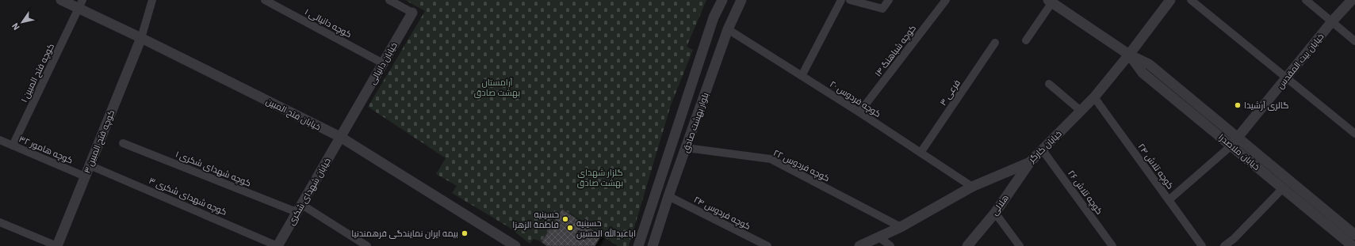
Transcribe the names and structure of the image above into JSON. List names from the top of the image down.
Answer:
{
  "streets": {
    "street": [
      "کوچه دانیالی ۱",
      "کوچه شباهنگ ۱۴",
      "خیابان بیت المقدس",
      "خیابان دانیالی",
      "کوچه فتح المبین ۱",
      "فرعی ۳",
      "کوچه فردوس ۲۰",
      "خیابان فتح المبین",
      "بلوار بهشت صادق",
      "کوچه فتح المبین ۳",
      "خیابان کارگر",
      "کوچه هامور ۳۲",
      "خیابان ملاصدرا",
      "کوچه فردوس ۲۲",
      "کوچه تلاش ۲۴",
      "کوچه شهدای شکری ۱",
      "خیابان شهدای شکری",
      "کوچه تلاش ۲۶",
      "کوچه شهدای شکری ۳",
      "هلالی",
      "کوچه فردوس ۲۴"
    ]
  },
  "crossings": [
    ["کوچه دانیالی ۱", "خیابان دانیالی"],
    ["کوچه شباهنگ ۱۴", "کوچه فردوس ۲۰"],
    ["خیابان بیت المقدس", "خیابان ملاصدرا"],
    ["خیابان دانیالی", "خیابان فتح المبین"],
    ["خیابان دانیالی", "خیابان شهدای شکری"],
    ["کوچه فتح المبین ۱", "خیابان فتح المبین"],
    ["کوچه فتح المبین ۱", "کوچه هامور ۳۲"],
    ["فرعی ۳", "کوچه فردوس ۲۰"],
    ["کوچه فردوس ۲۰", "بلوار بهشت صادق"],
    ["کوچه فردوس ۲۰", "خیابان کارگر"],
    ["خیابان فتح المبین", "کوچه فتح المبین ۳"],
    ["خیابان فتح المبین", "خیابان شهدای شکری"],
    ["بلوار بهشت صادق", "کوچه فردوس ۲۲"],
    ["بلوار بهشت صادق", "کوچه فردوس ۲۴"],
    ["کوچه فتح المبین ۳", "کوچه هامور ۳۲"],
    ["کوچه فتح المبین ۳", "کوچه شهدای شکری ۳"],
    ["خیابان کارگر", "خیابان ملاصدرا"],
    ["خیابان کارگر", "کوچه فردوس ۲۲"],
    ["خیابان کارگر", "کوچه تلاش ۲۴"],
    ["خیابان کارگر", "کوچه تلاش ۲۶"],
    ["خیابان کارگر", "هلالی"],
    ["کوچه شهدای شکری ۱", "خیابان شهدای شکری"],
    ["خیابان شهدای شکری", "کوچه شهدای شکری ۳"]
  ],
  "parks": ["آرامستان بهشت صادق", "گلزار شهدای بهشت صادق"],
  "places": [
    "گالری آرشیدا",
    "حسینیه فاطمة الزهزا",
    "حسینیه اباعبدالله الحسین",
    "بیمه ایران نمایندگی فرهمندنیا"
  ],
  "north": "bottom left"
}
